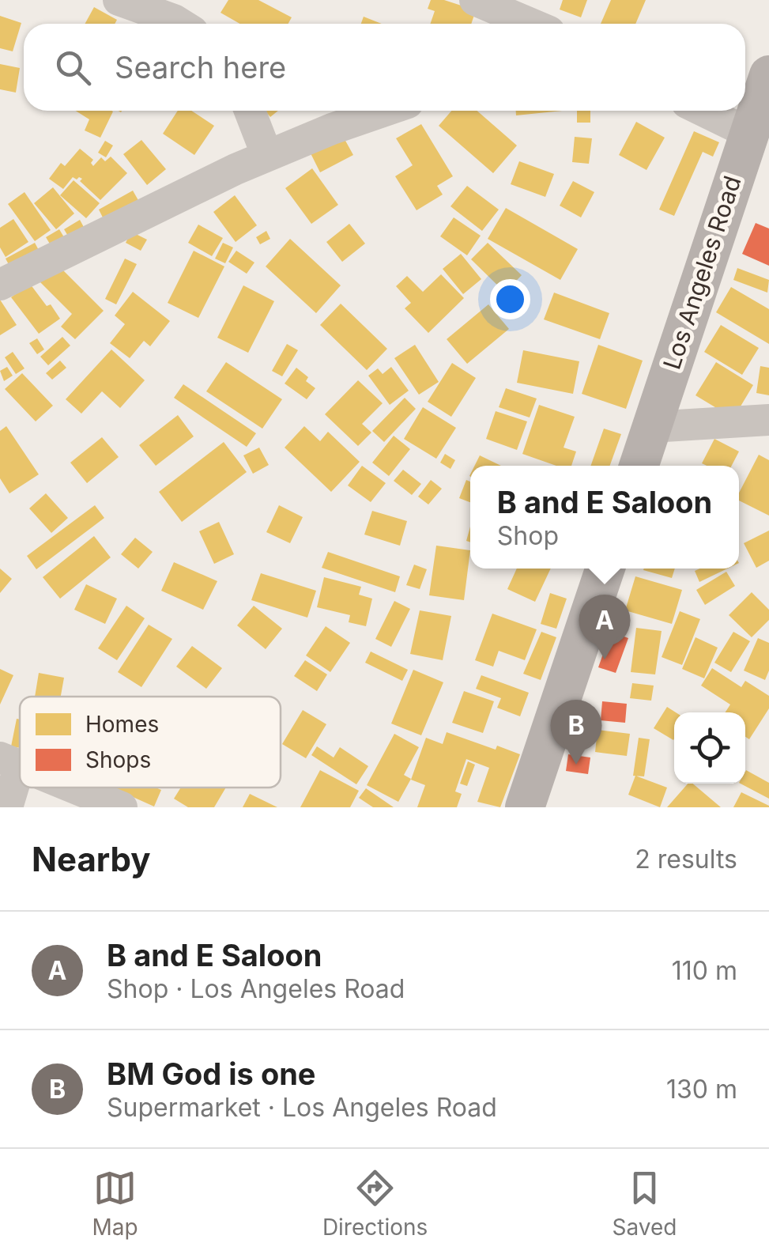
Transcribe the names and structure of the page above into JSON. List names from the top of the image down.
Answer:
{
  "streets": {
    "main road": ["Los Angeles Road"]
  },
  "legend": ["Homes", "Shops"],
  "page": {
    "search": "Search here",
    "popup": ["B and E Saloon", "Shop"],
    "pins": ["A", "B"],
    "heading": ["Nearby", "2 results"],
    "list": [
      {
        "mark": "A",
        "name": "B and E Saloon",
        "note": "Shop · Los Angeles Road",
        "value": "110 m"
      },
      {
        "mark": "B",
        "name": "BM God is one",
        "note": "Supermarket · Los Angeles Road",
        "value": "130 m"
      }
    ],
    "nav": ["Map", "Directions", "Saved"]
  }
}
